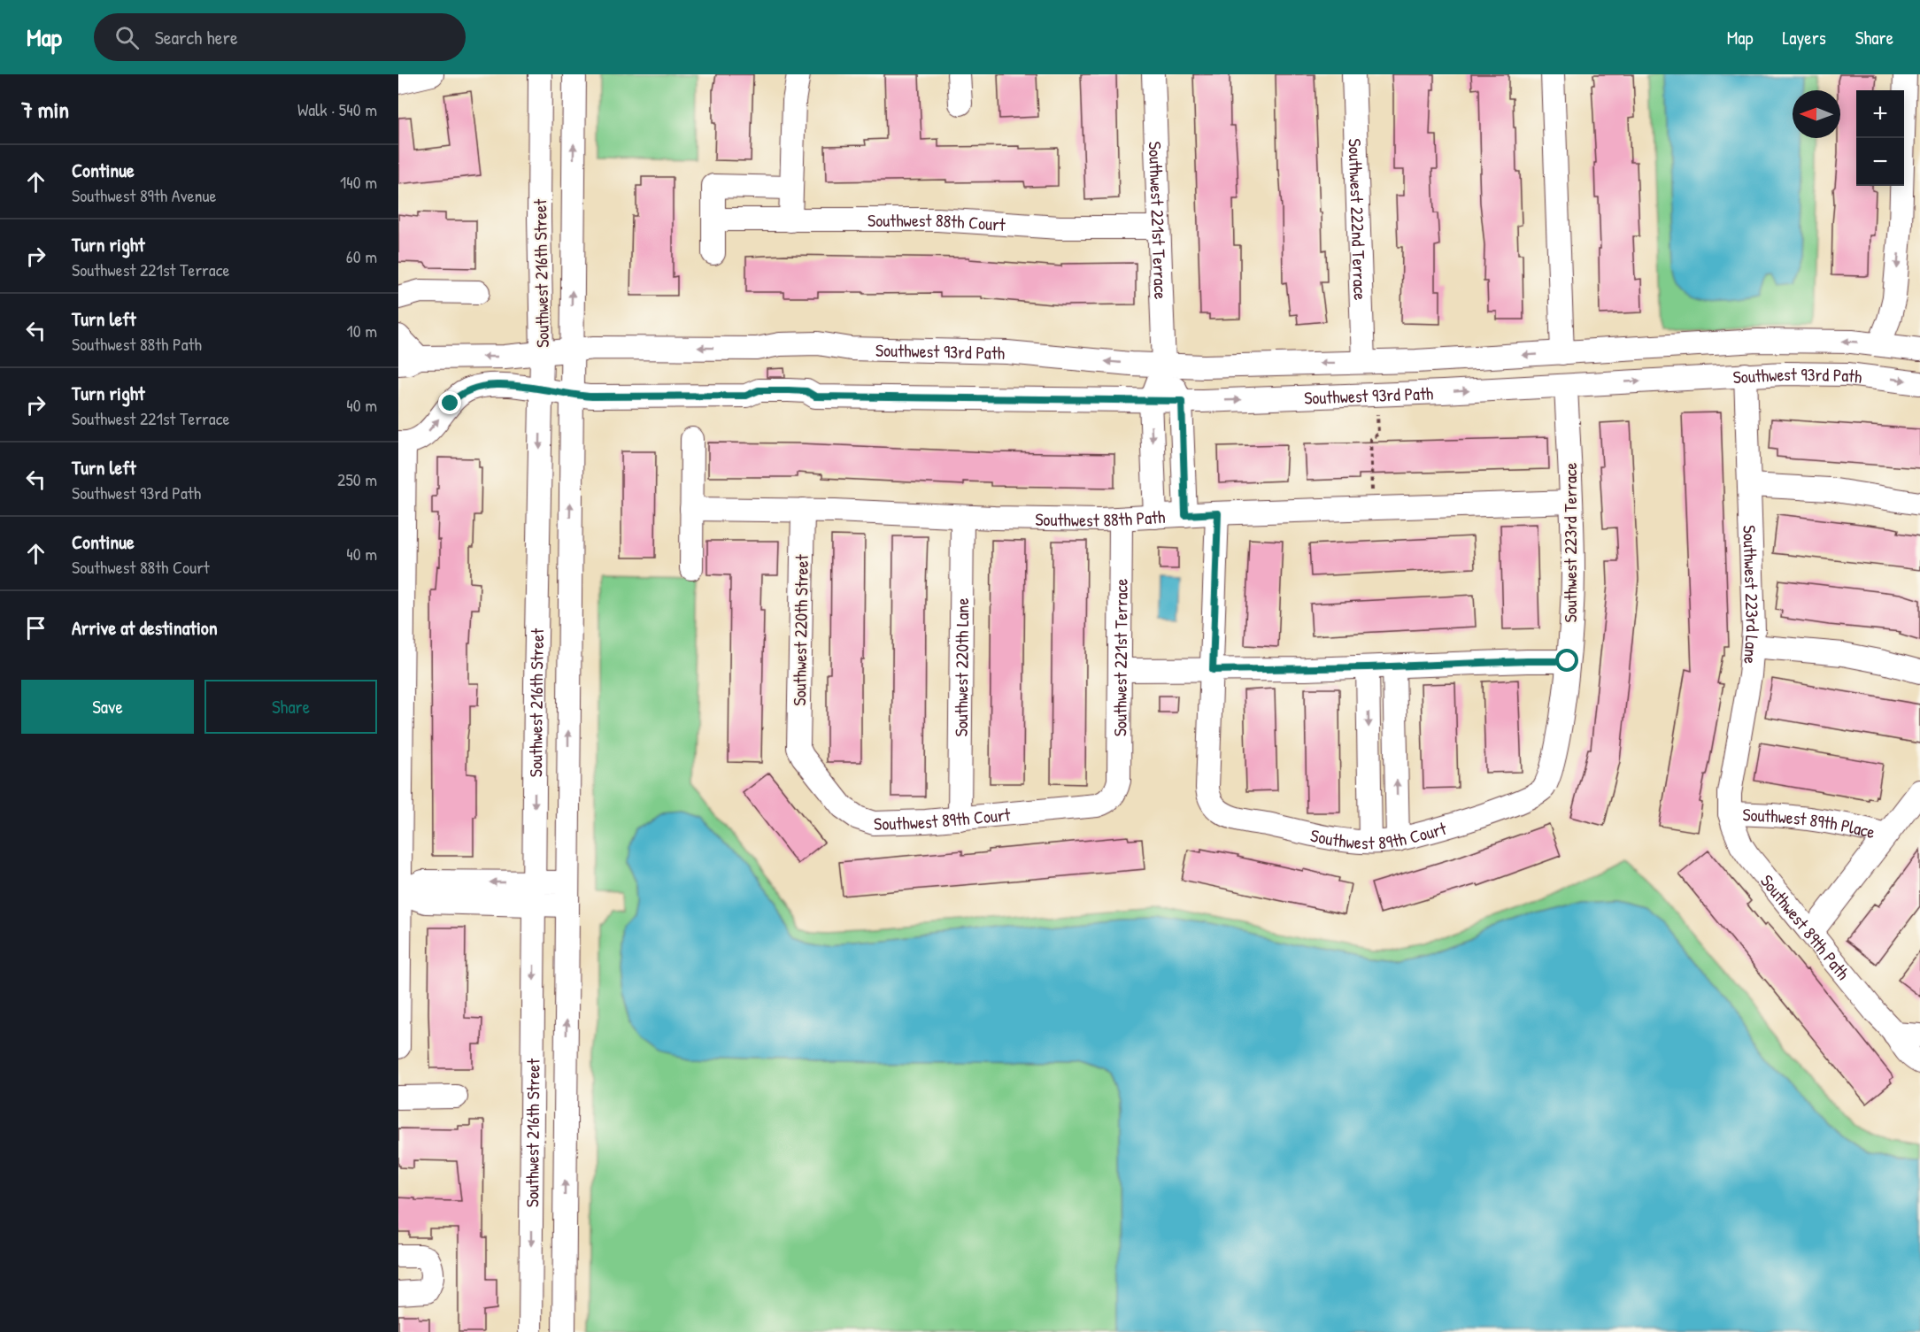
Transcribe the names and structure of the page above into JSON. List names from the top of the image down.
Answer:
{
  "streets": {
    "street": [
      "Southwest 222nd Terrace",
      "Southwest 221st Terrace",
      "Southwest 88th Court",
      "Southwest 216th Street",
      "Southwest 93rd Path",
      "Southwest 88th Path",
      "Southwest 223rd Terrace",
      "Southwest 223rd Lane",
      "Southwest 220th Street",
      "Southwest 220th Lane",
      "Southwest 89th Court",
      "Southwest 89th Place",
      "Southwest 89th Path"
    ]
  },
  "crossings": [
    ["Southwest 222nd Terrace", "Southwest 93rd Path"],
    ["Southwest 221st Terrace", "Southwest 88th Court"],
    ["Southwest 221st Terrace", "Southwest 93rd Path"],
    ["Southwest 221st Terrace", "Southwest 88th Path"],
    ["Southwest 221st Terrace", "Southwest 89th Court"],
    ["Southwest 216th Street", "Southwest 93rd Path"],
    ["Southwest 93rd Path", "Southwest 223rd Terrace"],
    ["Southwest 93rd Path", "Southwest 223rd Lane"],
    ["Southwest 88th Path", "Southwest 223rd Terrace"],
    ["Southwest 88th Path", "Southwest 220th Street"],
    ["Southwest 88th Path", "Southwest 220th Lane"],
    ["Southwest 223rd Terrace", "Southwest 89th Court"],
    ["Southwest 223rd Lane", "Southwest 89th Place"],
    ["Southwest 223rd Lane", "Southwest 89th Path"],
    ["Southwest 220th Street", "Southwest 89th Court"],
    ["Southwest 220th Lane", "Southwest 89th Court"],
    ["Southwest 89th Place", "Southwest 89th Path"]
  ],
  "north": "left",
  "page": {
    "header": "Map",
    "search": "Search here",
    "nav": ["Map", "Layers", "Share"],
    "heading": ["7 min", "Walk · 540 m"],
    "map_buttons": ["+", "−"],
    "list": [
      ["Continue", "Southwest 89th Avenue", "140 m"],
      ["Turn right", "Southwest 221st Terrace", "60 m"],
      ["Turn left", "Southwest 88th Path", "10 m"],
      ["Turn right", "Southwest 221st Terrace", "40 m"],
      ["Turn left", "Southwest 93rd Path", "250 m"],
      ["Continue", "Southwest 88th Court", "40 m"],
      "Arrive at destination"
    ],
    "buttons": ["Save", "Share"]
  }
}
